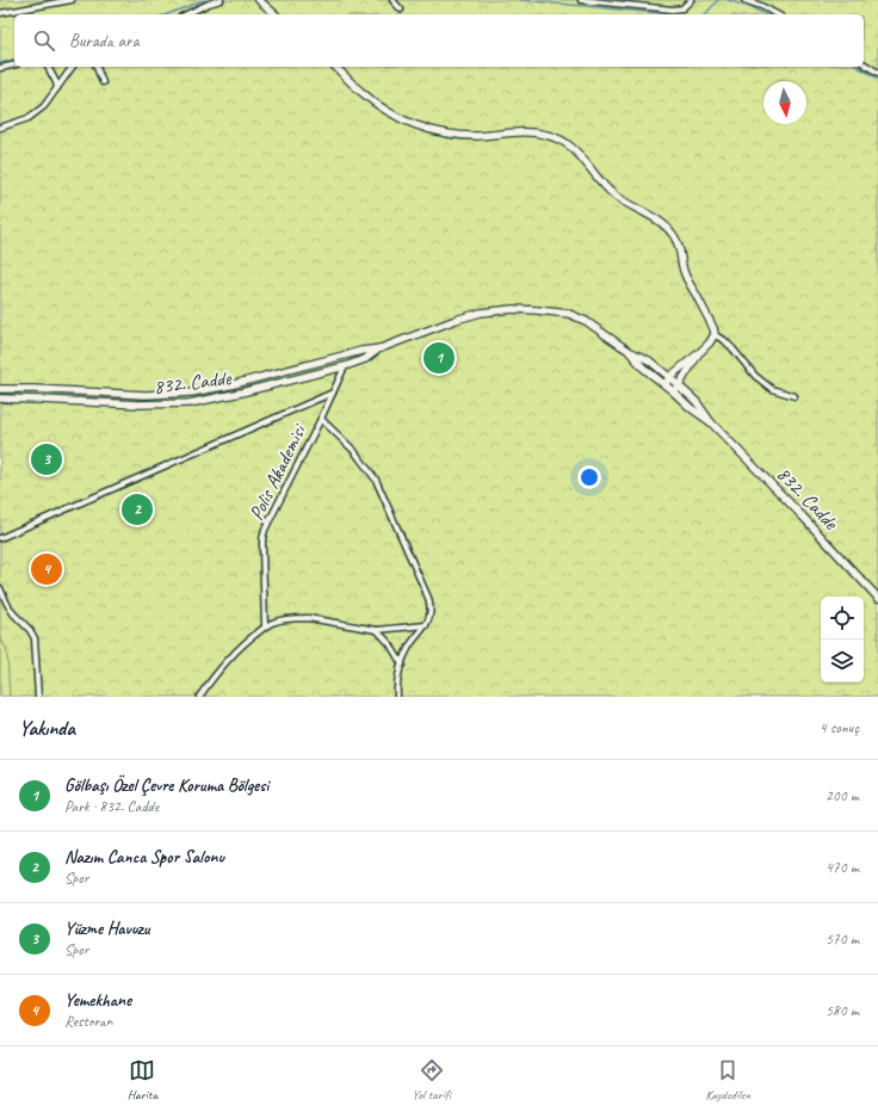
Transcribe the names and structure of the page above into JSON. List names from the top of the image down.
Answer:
{
  "streets": {
    "street": ["832. Cadde", "Polis Akademisi"]
  },
  "crossings": [
    ["832. Cadde", "Polis Akademisi"]
  ],
  "north": "bottom",
  "page": {
    "search": "Burada ara",
    "pins": [
      "1",
      "3",
      "2",
      "4"
    ],
    "heading": ["Yakında", "4 sonuç"],
    "list": [
      {
        "mark": "1",
        "name": "Gölbaşı Özel Çevre Koruma Bölgesi",
        "note": "Park · 832. Cadde",
        "value": "200 m"
      },
      {
        "mark": "2",
        "name": "Nazım Canca Spor Salonu",
        "note": "Spor",
        "value": "470 m"
      },
      {
        "mark": "3",
        "name": "Yüzme Havuzu",
        "note": "Spor",
        "value": "570 m"
      },
      {
        "mark": "4",
        "name": "Yemekhane",
        "note": "Restoran",
        "value": "580 m"
      }
    ],
    "nav": ["Harita", "Yol tarifi", "Kaydedilen"]
  }
}
